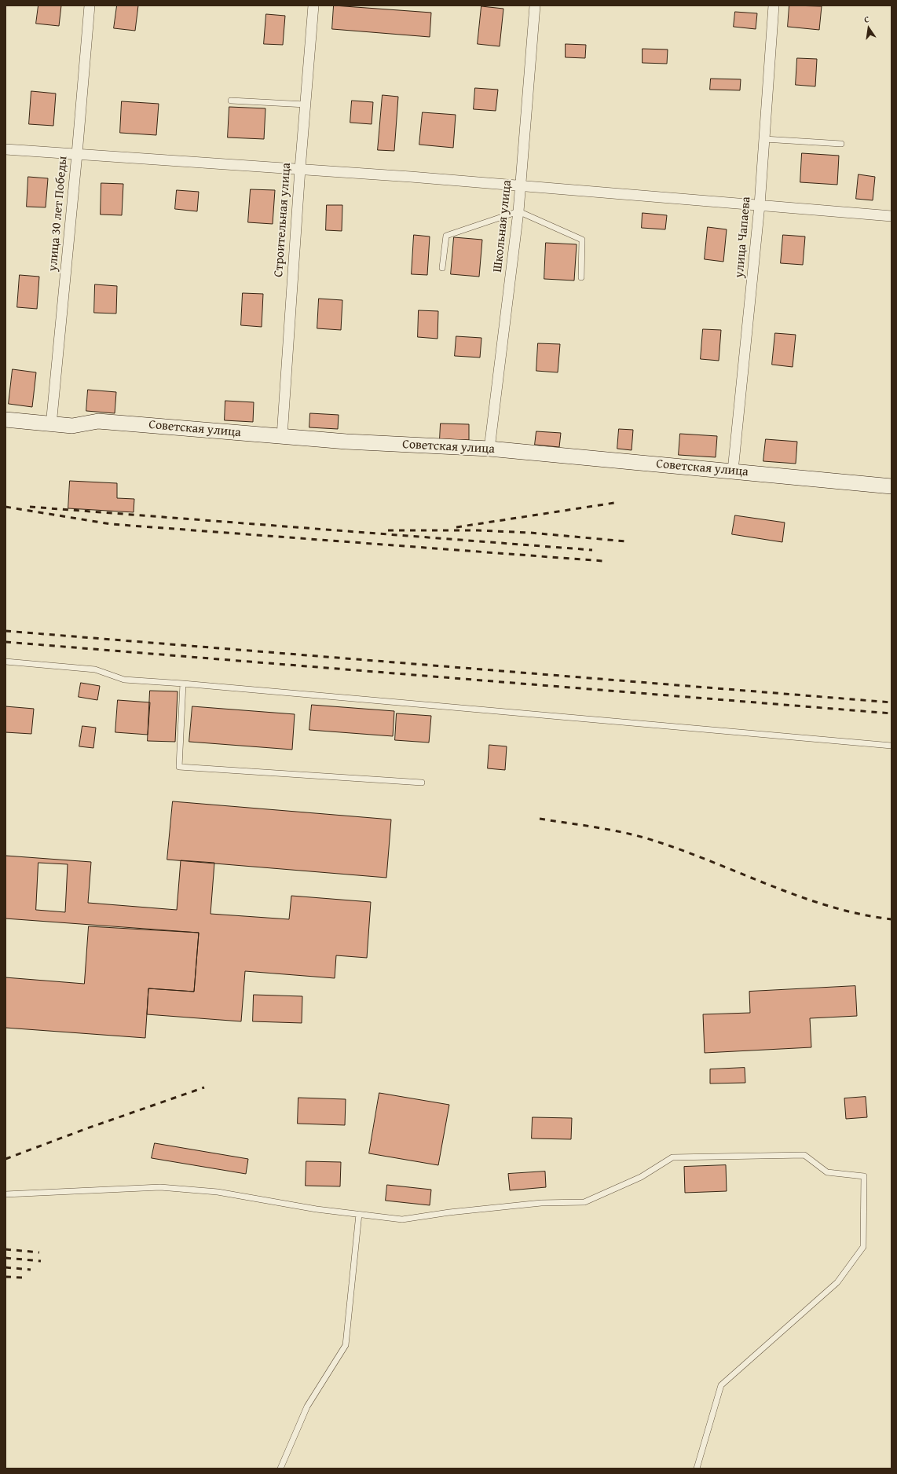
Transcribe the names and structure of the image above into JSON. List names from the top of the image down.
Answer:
{
  "streets": {
    "street": [
      "улица 30 лет Победы",
      "Строительная улица",
      "Школьная улица",
      "улица Чапаева",
      "Советская улица"
    ]
  },
  "crossings": [
    ["улица 30 лет Победы", "Советская улица"],
    ["Строительная улица", "Советская улица"],
    ["Школьная улица", "Советская улица"],
    ["улица Чапаева", "Советская улица"]
  ],
  "north": "top"
}
